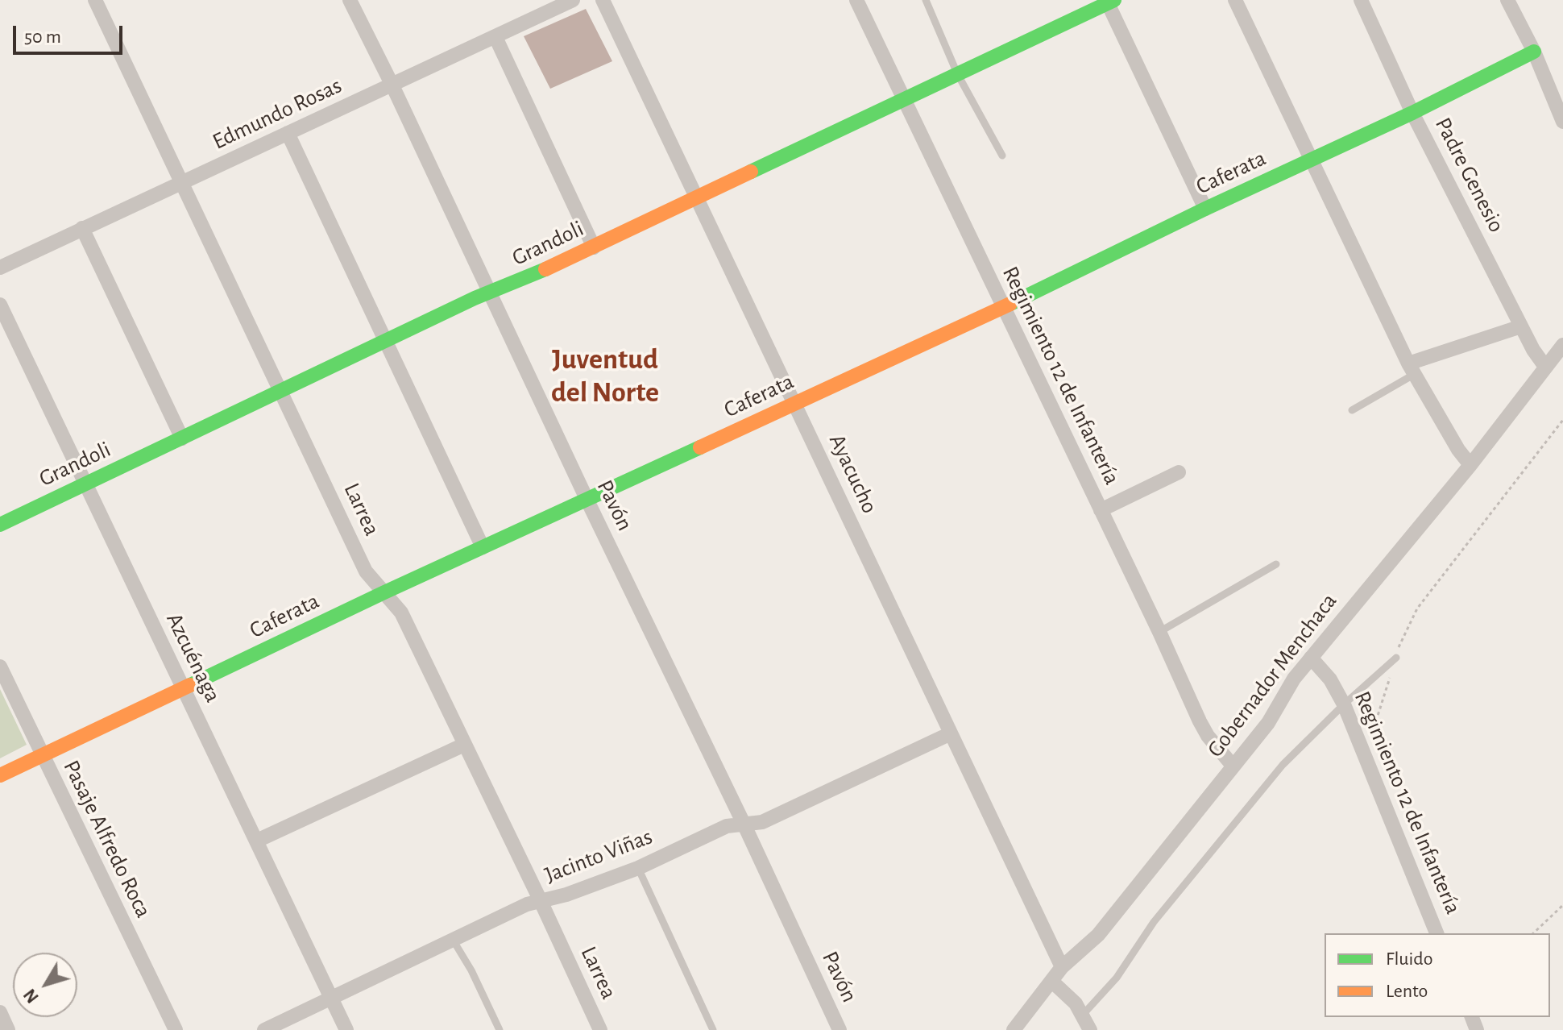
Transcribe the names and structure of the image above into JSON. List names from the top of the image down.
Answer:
{
  "streets": {
    "street": [
      "Edmundo Rosas",
      "Caferata",
      "Padre Genesio",
      "Grandoli",
      "Regimiento 12 de Infantería",
      "Ayacucho",
      "Pavón",
      "Larrea",
      "Azcuénaga",
      "Gobernador Menchaca",
      "Pasaje Alfredo Roca",
      "Jacinto Viñas"
    ]
  },
  "crossings": [
    ["Edmundo Rosas", "Pavón"],
    ["Edmundo Rosas", "Larrea"],
    ["Caferata", "Padre Genesio"],
    ["Caferata", "Regimiento 12 de Infantería"],
    ["Caferata", "Ayacucho"],
    ["Caferata", "Pavón"],
    ["Caferata", "Larrea"],
    ["Caferata", "Azcuénaga"],
    ["Caferata", "Pasaje Alfredo Roca"],
    ["Padre Genesio", "Gobernador Menchaca"],
    ["Grandoli", "Regimiento 12 de Infantería"],
    ["Grandoli", "Ayacucho"],
    ["Grandoli", "Pavón"],
    ["Grandoli", "Larrea"],
    ["Grandoli", "Azcuénaga"],
    ["Regimiento 12 de Infantería", "Gobernador Menchaca"],
    ["Ayacucho", "Gobernador Menchaca"],
    ["Ayacucho", "Jacinto Viñas"],
    ["Pavón", "Jacinto Viñas"],
    ["Larrea", "Jacinto Viñas"],
    ["Azcuénaga", "Jacinto Viñas"]
  ],
  "districts": ["Juventud del Norte"],
  "legend": ["Fluido", "Lento"],
  "scale_bar": "50 m",
  "north": "bottom left"
}
